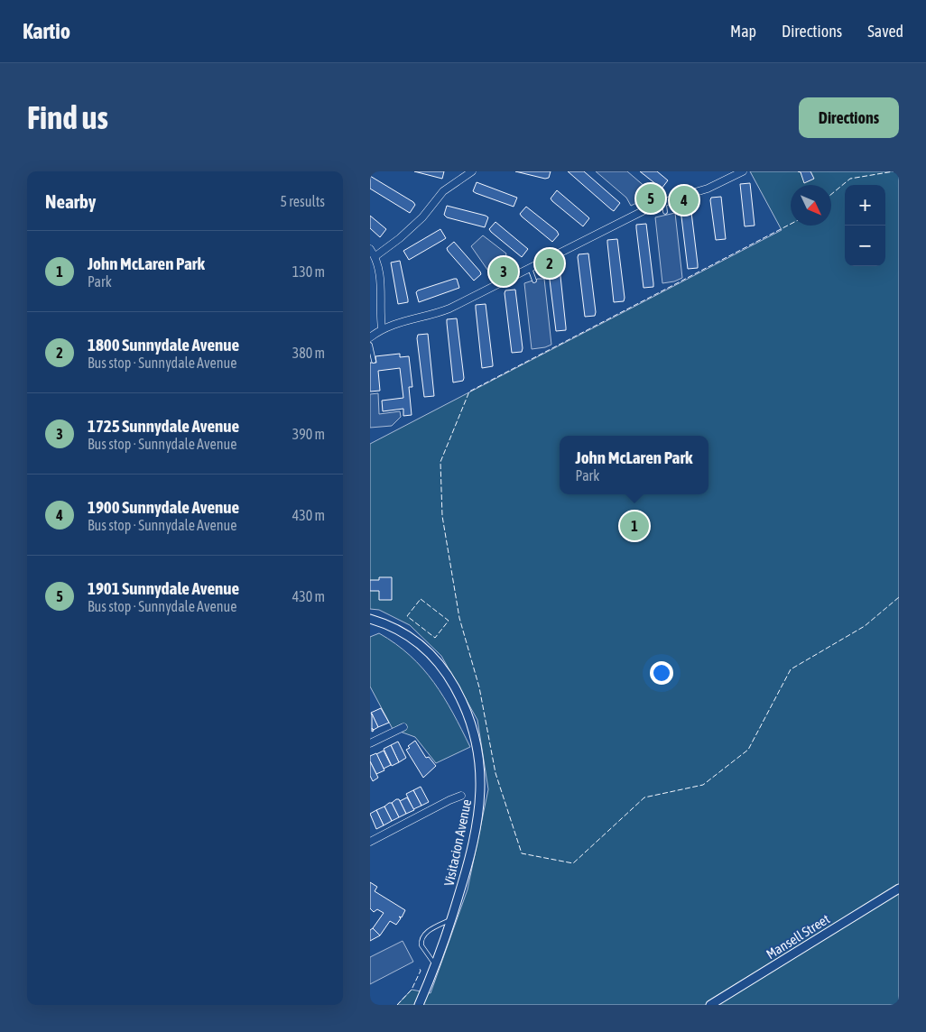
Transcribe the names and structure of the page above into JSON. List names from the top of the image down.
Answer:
{
  "streets": {
    "street": ["Visitacion Avenue", "Mansell Street"]
  },
  "north": "bottom right",
  "page": {
    "header": "Kartio",
    "nav": ["Map", "Directions", "Saved"],
    "buttons": "Directions",
    "title": "Find us",
    "heading": ["Nearby", "5 results"],
    "pins": [
      "5",
      "4",
      "2",
      "3",
      "1"
    ],
    "map_buttons": ["+", "−"],
    "list": [
      {
        "mark": "1",
        "name": "John McLaren Park",
        "note": "Park",
        "value": "130 m"
      },
      {
        "mark": "2",
        "name": "1800 Sunnydale Avenue",
        "note": "Bus stop · Sunnydale Avenue",
        "value": "380 m"
      },
      {
        "mark": "3",
        "name": "1725 Sunnydale Avenue",
        "note": "Bus stop · Sunnydale Avenue",
        "value": "390 m"
      },
      {
        "mark": "4",
        "name": "1900 Sunnydale Avenue",
        "note": "Bus stop · Sunnydale Avenue",
        "value": "430 m"
      },
      {
        "mark": "5",
        "name": "1901 Sunnydale Avenue",
        "note": "Bus stop · Sunnydale Avenue",
        "value": "430 m"
      }
    ],
    "popup": ["John McLaren Park", "Park"]
  }
}
